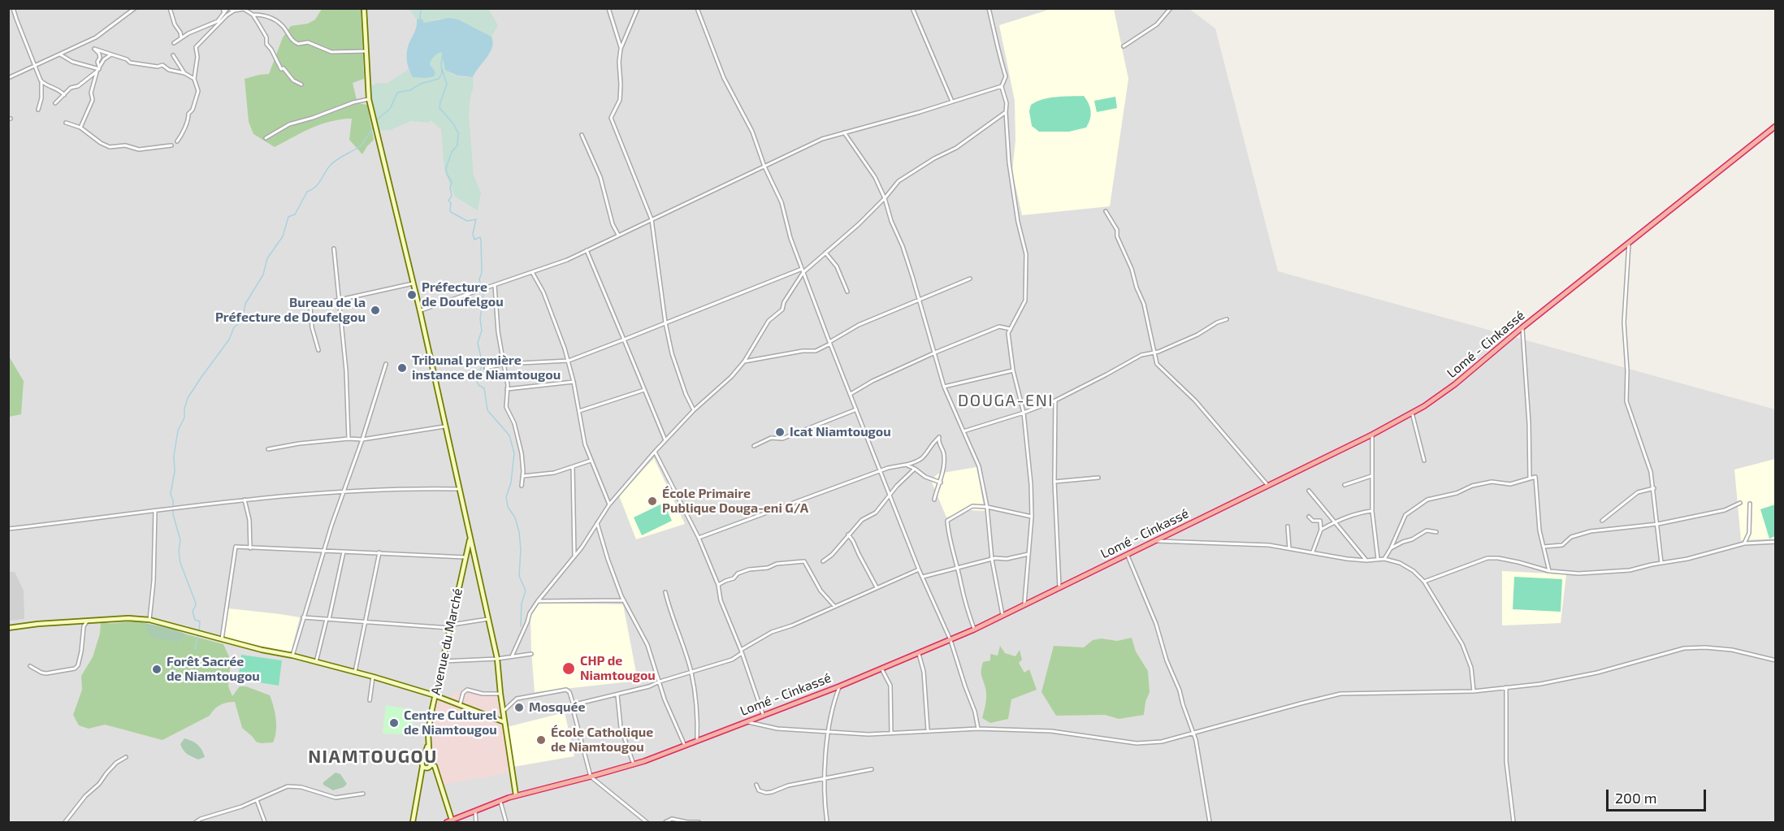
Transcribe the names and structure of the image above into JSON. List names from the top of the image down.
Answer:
{
  "streets": {
    "highway": ["Lomé - Cinkassé"],
    "main road": ["Avenue du Marché"]
  },
  "crossings": [
    ["Lomé - Cinkassé", "Avenue du Marché"]
  ],
  "districts": ["DOUGA-ENI", "NIAMTOUGOU"],
  "places": [
    "Préfecture de Doufelgou",
    "Bureau de la Préfecture de Doufelgou",
    "Tribunal première instance de Niamtougou",
    "Icat Niamtougou",
    "École Primaire Publique Douga-eni G/A",
    "CHP de Niamtougou",
    "Forêt Sacrée de Niamtougou",
    "Mosquée",
    "Centre Culturel de Niamtougou",
    "École Catholique de Niamtougou"
  ],
  "scale_bar": "200 m"
}
